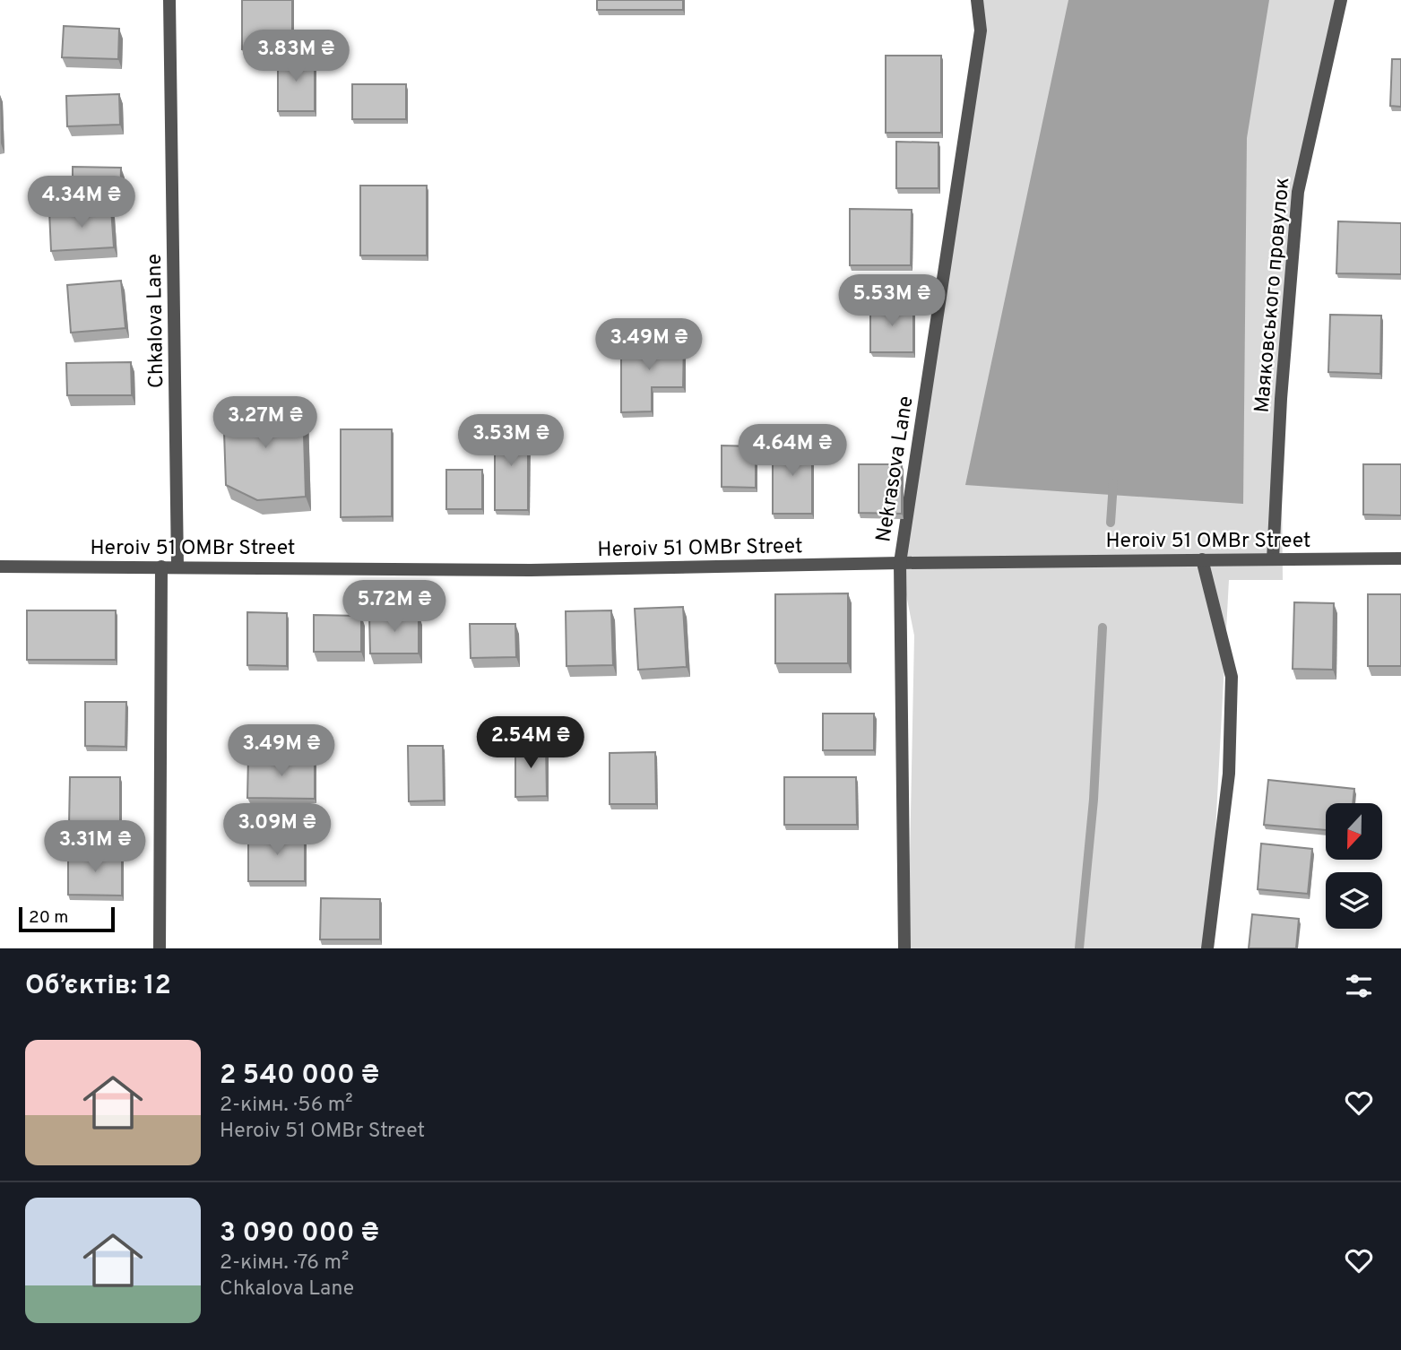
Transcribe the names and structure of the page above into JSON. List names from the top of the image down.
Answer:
{
  "streets": {
    "street": [
      "Маяковського провулок",
      "Chkalova Lane",
      "Nekrasova Lane",
      "Heroiv 51 OMBr Street"
    ]
  },
  "crossings": [
    ["Маяковського провулок", "Heroiv 51 OMBr Street"],
    ["Chkalova Lane", "Heroiv 51 OMBr Street"],
    ["Nekrasova Lane", "Heroiv 51 OMBr Street"]
  ],
  "scale_bar": "20 m",
  "north": "bottom",
  "page": {
    "price": [
      "3.83M ₴",
      "4.34M ₴",
      "5.53M ₴",
      "3.49M ₴",
      "3.27M ₴",
      "3.53M ₴",
      "4.64M ₴",
      "5.72M ₴",
      "2.54M ₴",
      "3.49M ₴",
      "3.09M ₴",
      "3.31M ₴"
    ],
    "scale": "20 m",
    "heading": "Об’єктів: 12",
    "list": [
      {
        "name": "2 540 000 ₴",
        "note": "2-кімн. · 56 m² · Heroiv 51 OMBr Street"
      },
      {
        "name": "3 090 000 ₴",
        "note": "2-кімн. · 76 m² · Chkalova Lane"
      }
    ]
  }
}
